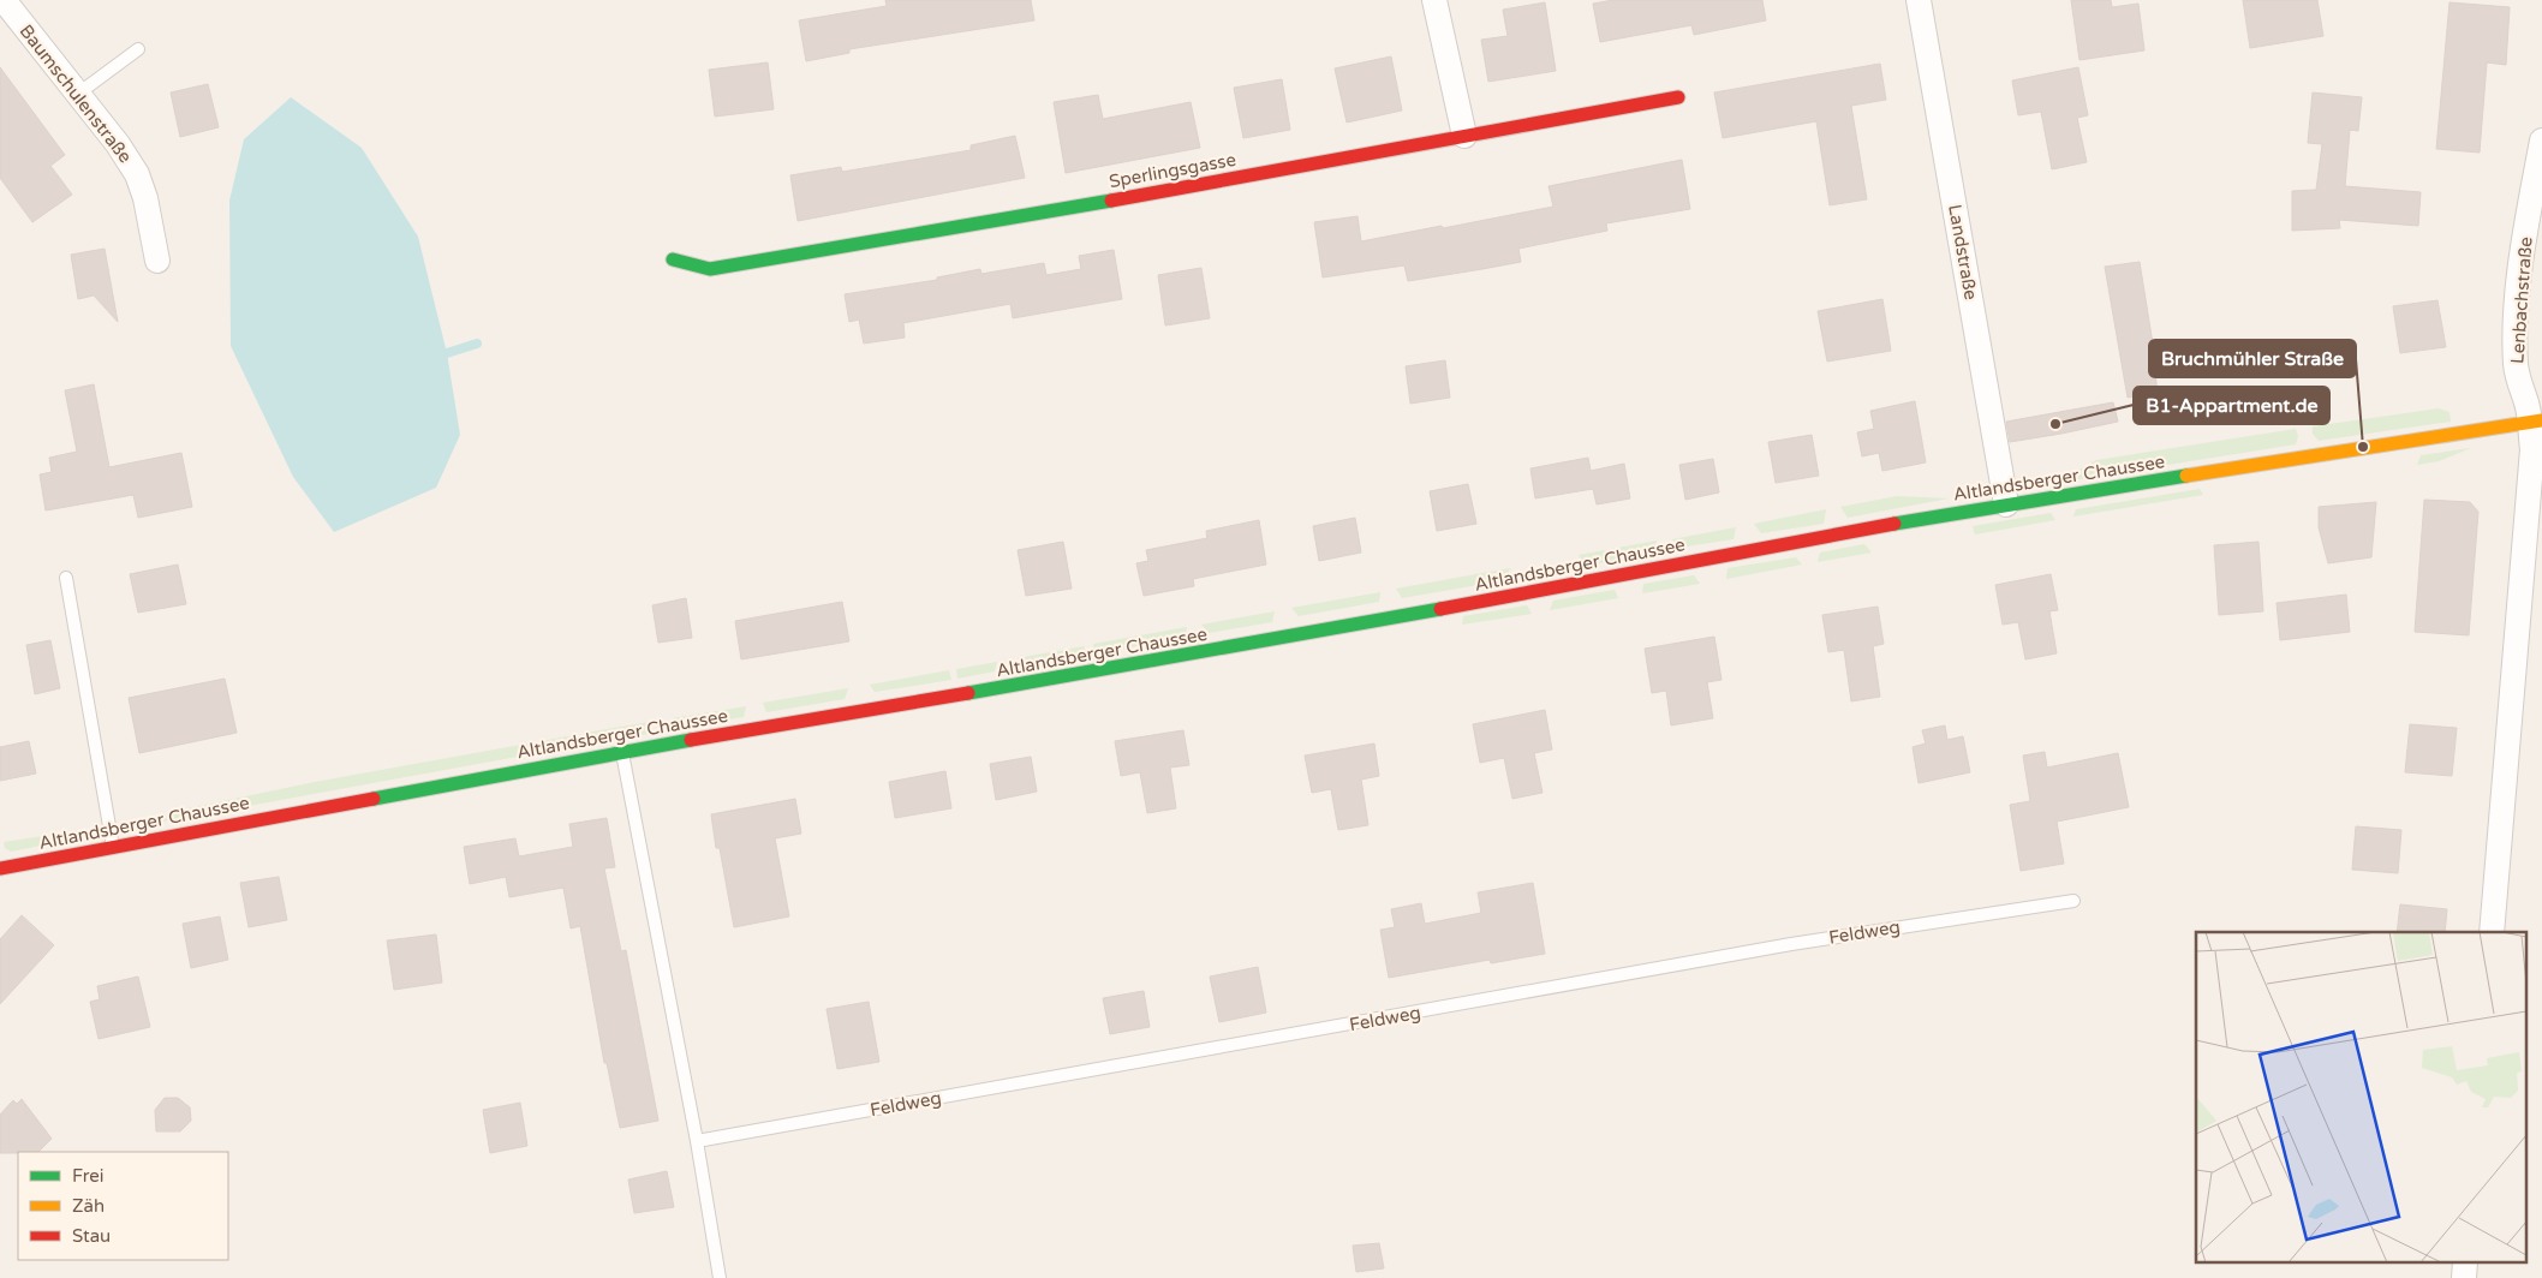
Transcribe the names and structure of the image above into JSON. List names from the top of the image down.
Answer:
{
  "streets": {
    "main road": ["Sperlingsgasse", "Altlandsberger Chaussee"],
    "street": ["Baumschulenstraße", "Landstraße", "Lenbachstraße"],
    "lane": ["Feldweg"]
  },
  "crossings": [
    ["Landstraße", "Altlandsberger Chaussee"],
    ["Lenbachstraße", "Altlandsberger Chaussee"]
  ],
  "places": ["B1-Appartment.de", "Bruchmühler Straße"],
  "legend": ["Frei", "Zäh", "Stau"]
}
